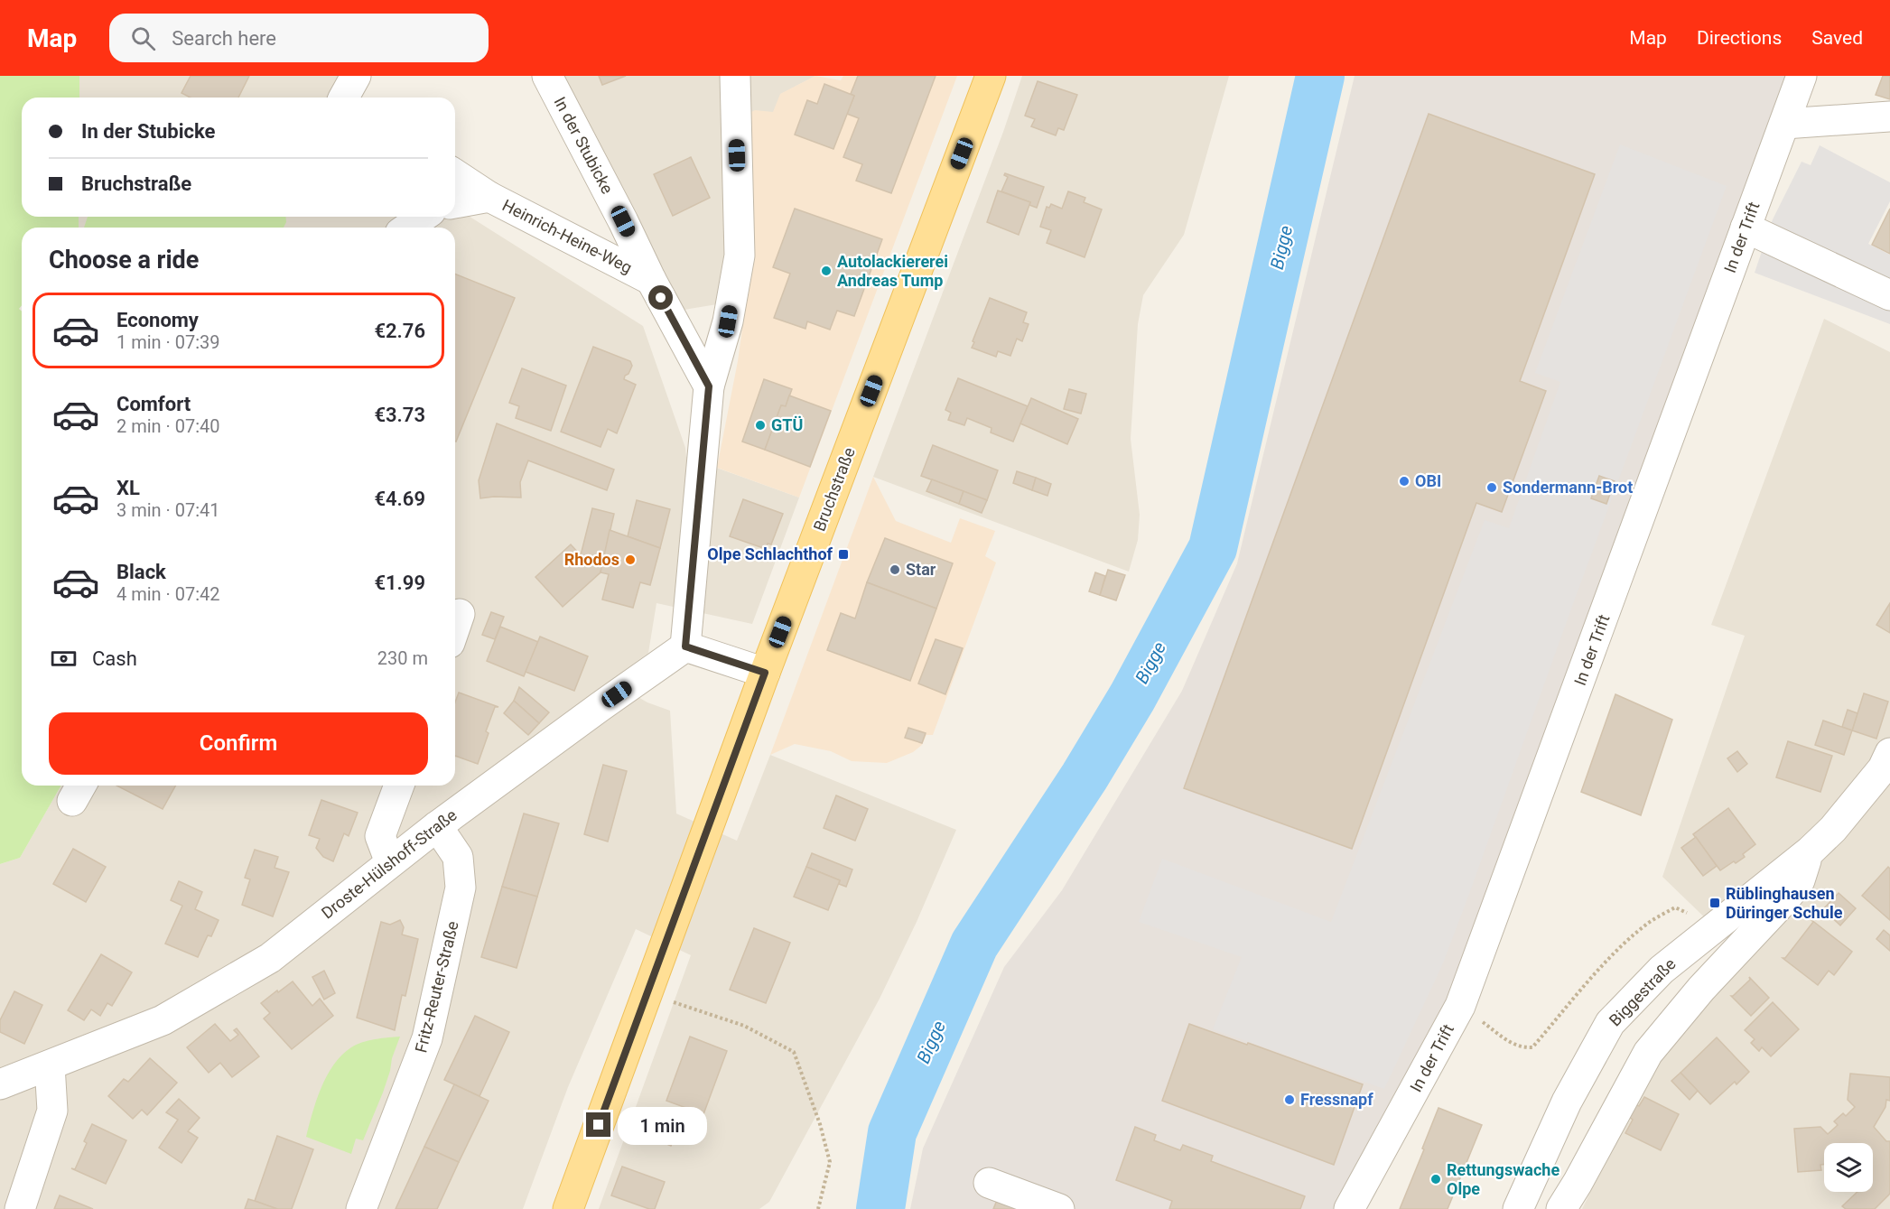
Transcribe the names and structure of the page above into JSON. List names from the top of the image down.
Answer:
{
  "streets": {
    "main road": ["Bruchstraße"],
    "street": [
      "In der Stubicke",
      "Heinrich-Heine-Weg",
      "In der Trift",
      "Droste-Hülshoff-Straße",
      "Fritz-Reuter-Straße",
      "Biggestraße"
    ]
  },
  "crossings": [
    ["In der Stubicke", "Heinrich-Heine-Weg"],
    ["Droste-Hülshoff-Straße", "Fritz-Reuter-Straße"]
  ],
  "water": ["Bigge"],
  "places": {
    "other": [
      "Autolackiererei Andreas Tump",
      "GTÜ",
      "OBI",
      "Sondermann-Brot",
      "Rhodos",
      "Star",
      "Fressnapf",
      "Rettungswache Olpe"
    ],
    "transit": ["Olpe Schlachthof", "Rüblinghausen Düringer Schule"]
  },
  "page": {
    "header": "Map",
    "search": "Search here",
    "nav": ["Map", "Directions", "Saved"],
    "banner": ["In der Stubicke", "Bruchstraße"],
    "heading": "Choose a ride",
    "list": [
      {
        "name": "Economy",
        "note": "1 min · 07:39",
        "value": "€2.76"
      },
      {
        "name": "Comfort",
        "note": "2 min · 07:40",
        "value": "€3.73"
      },
      {
        "name": "XL",
        "note": "3 min · 07:41",
        "value": "€4.69"
      },
      {
        "name": "Black",
        "note": "4 min · 07:42",
        "value": "€1.99"
      }
    ],
    "pay": ["Cash", "230 m"],
    "buttons": "Confirm",
    "bubble": "1 min"
  }
}
